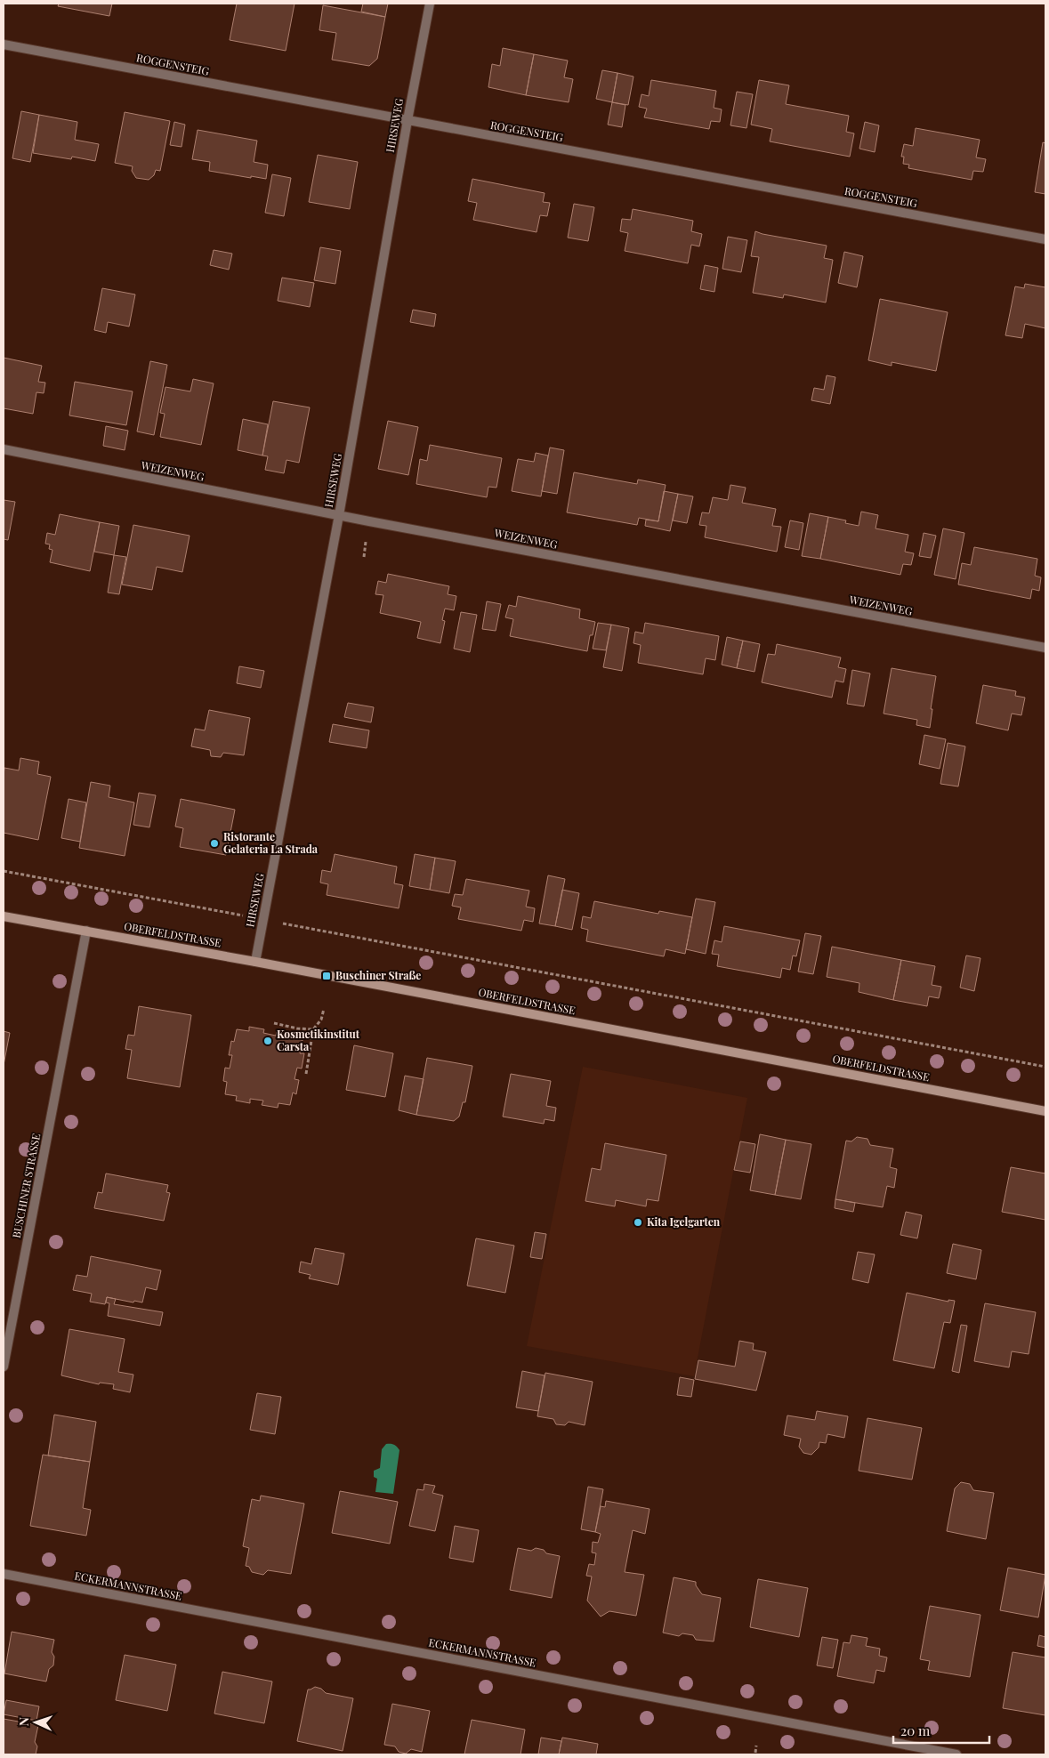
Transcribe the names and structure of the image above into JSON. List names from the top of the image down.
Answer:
{
  "streets": {
    "street": [
      "ROGGENSTEIG",
      "HIRSEWEG",
      "WEIZENWEG",
      "OBERFELDSTRASSE",
      "BUSCHINER STRASSE",
      "ECKERMANNSTRASSE"
    ]
  },
  "crossings": [
    ["ROGGENSTEIG", "HIRSEWEG"],
    ["HIRSEWEG", "WEIZENWEG"],
    ["HIRSEWEG", "OBERFELDSTRASSE"],
    ["OBERFELDSTRASSE", "BUSCHINER STRASSE"]
  ],
  "places": {
    "other": ["Ristorante Gelateria La Strada", "Kosmetikinstitut Carsta", "Kita Igelgarten"],
    "transit": ["Buschiner Straße"]
  },
  "scale_bar": "20 m",
  "north": "left"
}
